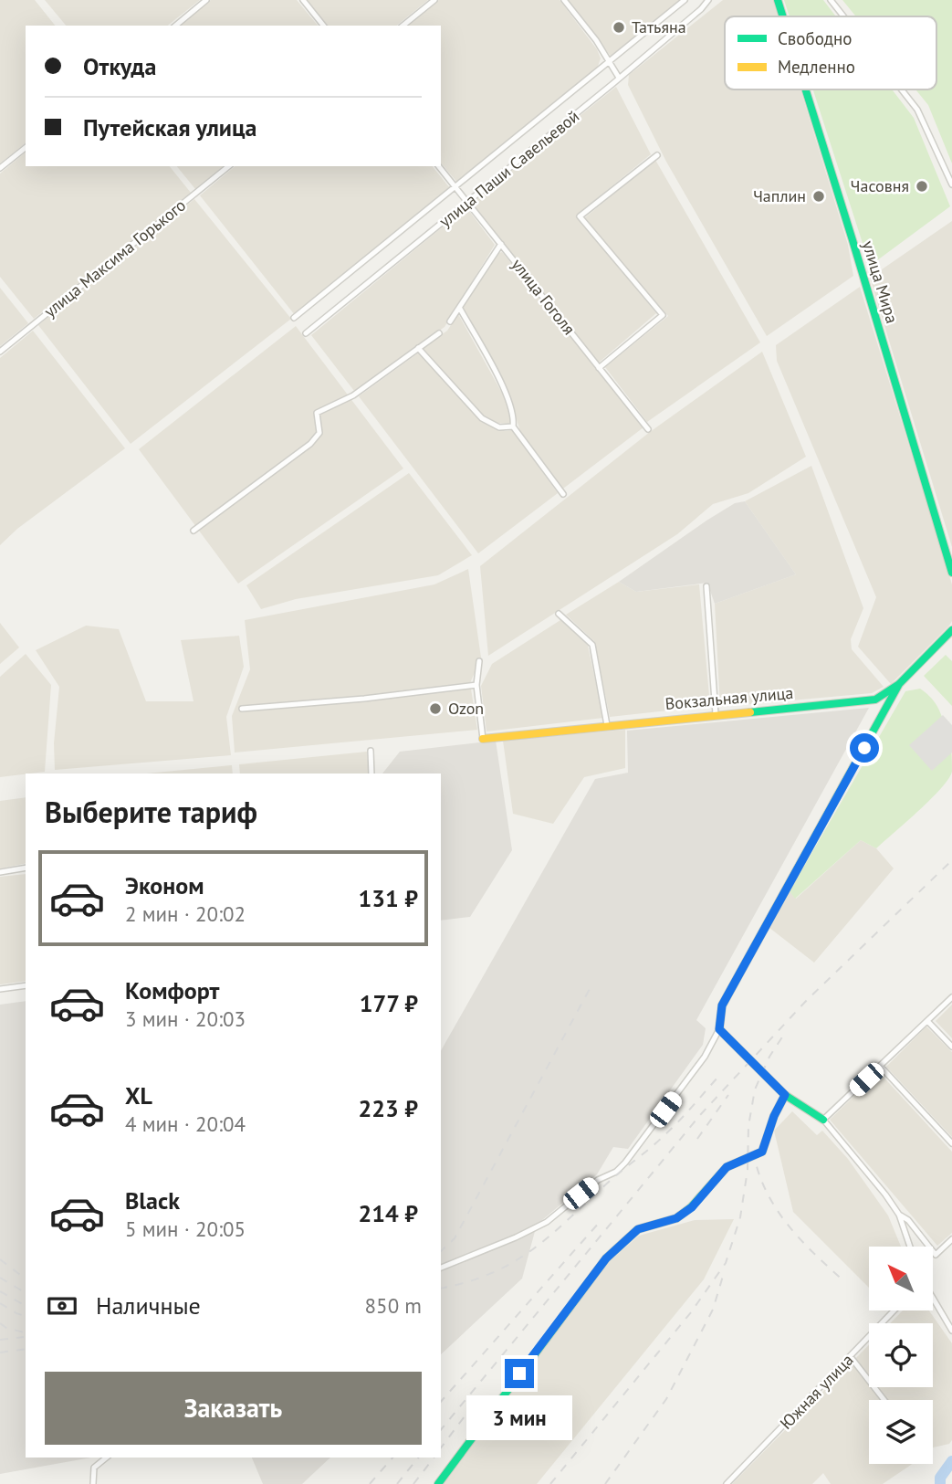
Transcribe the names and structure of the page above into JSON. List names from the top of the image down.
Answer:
{
  "streets": {
    "street": [
      "улица Паши Савельевой",
      "улица Максима Горького",
      "улица Мира",
      "улица Гоголя",
      "Вокзальная улица",
      "Южная улица"
    ]
  },
  "crossings": [
    ["улица Паши Савельевой", "улица Гоголя"]
  ],
  "places": [
    "Татьяна",
    "Часовня",
    "Чаплин",
    "Ozon"
  ],
  "legend": ["Свободно", "Медленно"],
  "north": "top left",
  "page": {
    "banner": ["Откуда", "Путейская улица"],
    "heading": "Выберите тариф",
    "list": [
      {
        "name": "Эконом",
        "note": "2 мин · 20:02",
        "value": "131 ₽"
      },
      {
        "name": "Комфорт",
        "note": "3 мин · 20:03",
        "value": "177 ₽"
      },
      {
        "name": "XL",
        "note": "4 мин · 20:04",
        "value": "223 ₽"
      },
      {
        "name": "Black",
        "note": "5 мин · 20:05",
        "value": "214 ₽"
      }
    ],
    "pay": ["Наличные", "850 m"],
    "buttons": "Заказать",
    "bubble": "3 мин"
  }
}
